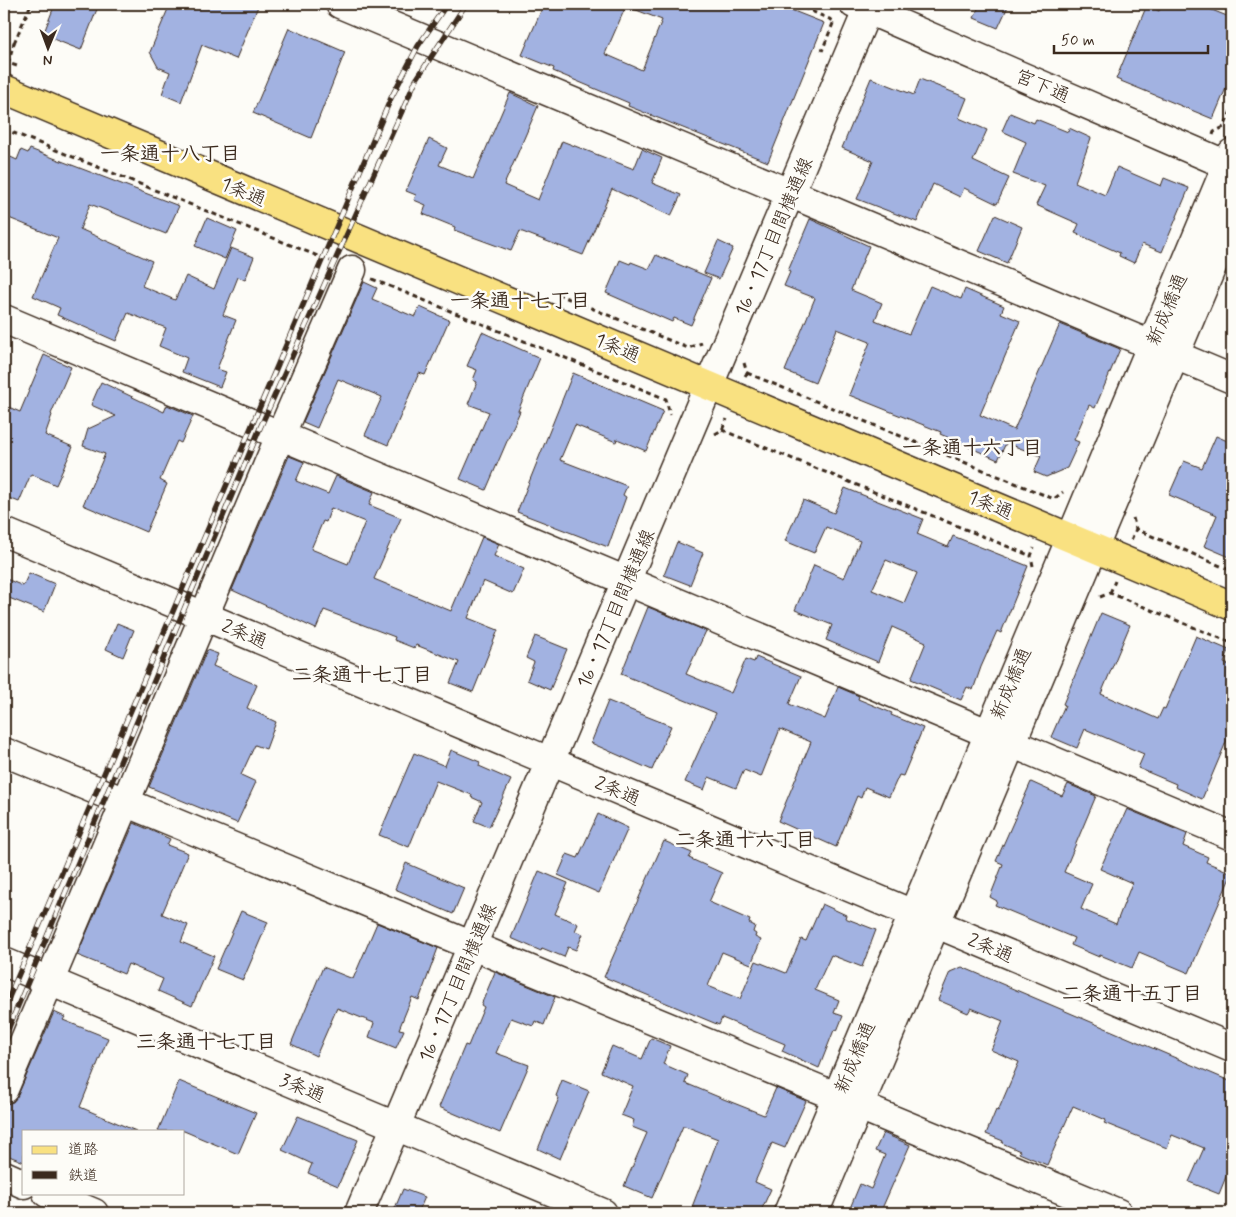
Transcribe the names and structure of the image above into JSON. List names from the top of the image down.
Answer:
{
  "streets": {
    "main road": ["1条通"],
    "street": [
      "宮下通",
      "16・17丁目間横通線",
      "新成橋通",
      "2条通",
      "3条通"
    ]
  },
  "crossings": [
    ["宮下通", "16・17丁目間横通線"],
    ["宮下通", "新成橋通"],
    ["1条通", "16・17丁目間横通線"],
    ["1条通", "新成橋通"],
    ["16・17丁目間横通線", "2条通"],
    ["16・17丁目間横通線", "3条通"],
    ["新成橋通", "2条通"]
  ],
  "districts": [
    "一条通十八丁目",
    "一条通十七丁目",
    "一条通十六丁目",
    "二条通十七丁目",
    "二条通十六丁目",
    "二条通十五丁目",
    "三条通十七丁目"
  ],
  "legend": ["道路", "鉄道"],
  "scale_bar": "50 m",
  "north": "bottom"
}
